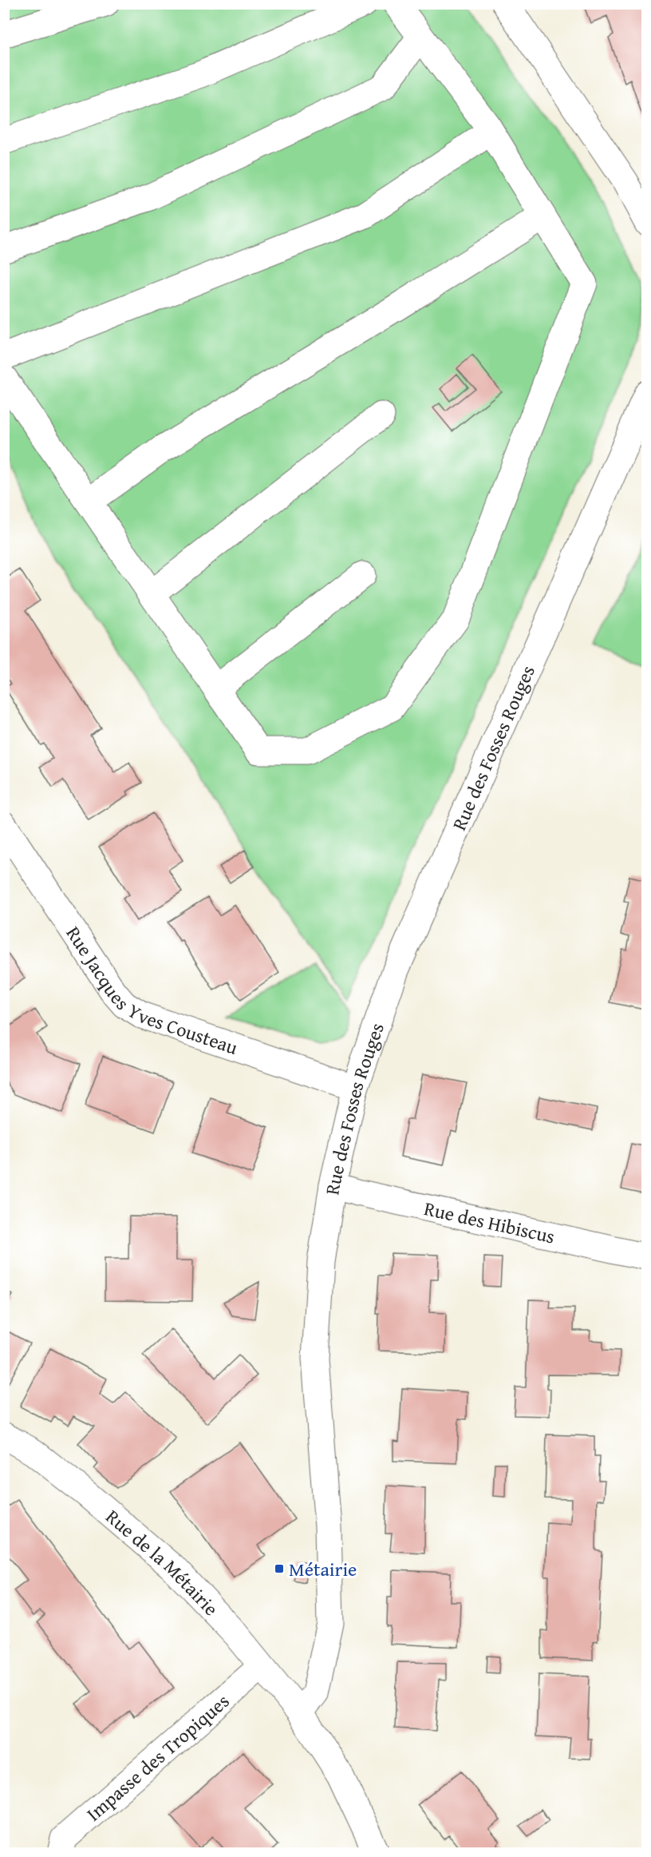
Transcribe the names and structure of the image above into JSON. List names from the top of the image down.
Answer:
{
  "streets": {
    "street": [
      "Rue des Fosses Rouges",
      "Rue Jacques Yves Cousteau",
      "Rue des Hibiscus",
      "Rue de la Métairie",
      "Impasse des Tropiques"
    ]
  },
  "crossings": [
    ["Rue des Fosses Rouges", "Rue Jacques Yves Cousteau"],
    ["Rue des Fosses Rouges", "Rue des Hibiscus"],
    ["Rue des Fosses Rouges", "Rue de la Métairie"],
    ["Rue de la Métairie", "Impasse des Tropiques"]
  ],
  "places": {
    "transit": ["Métairie"]
  }
}
